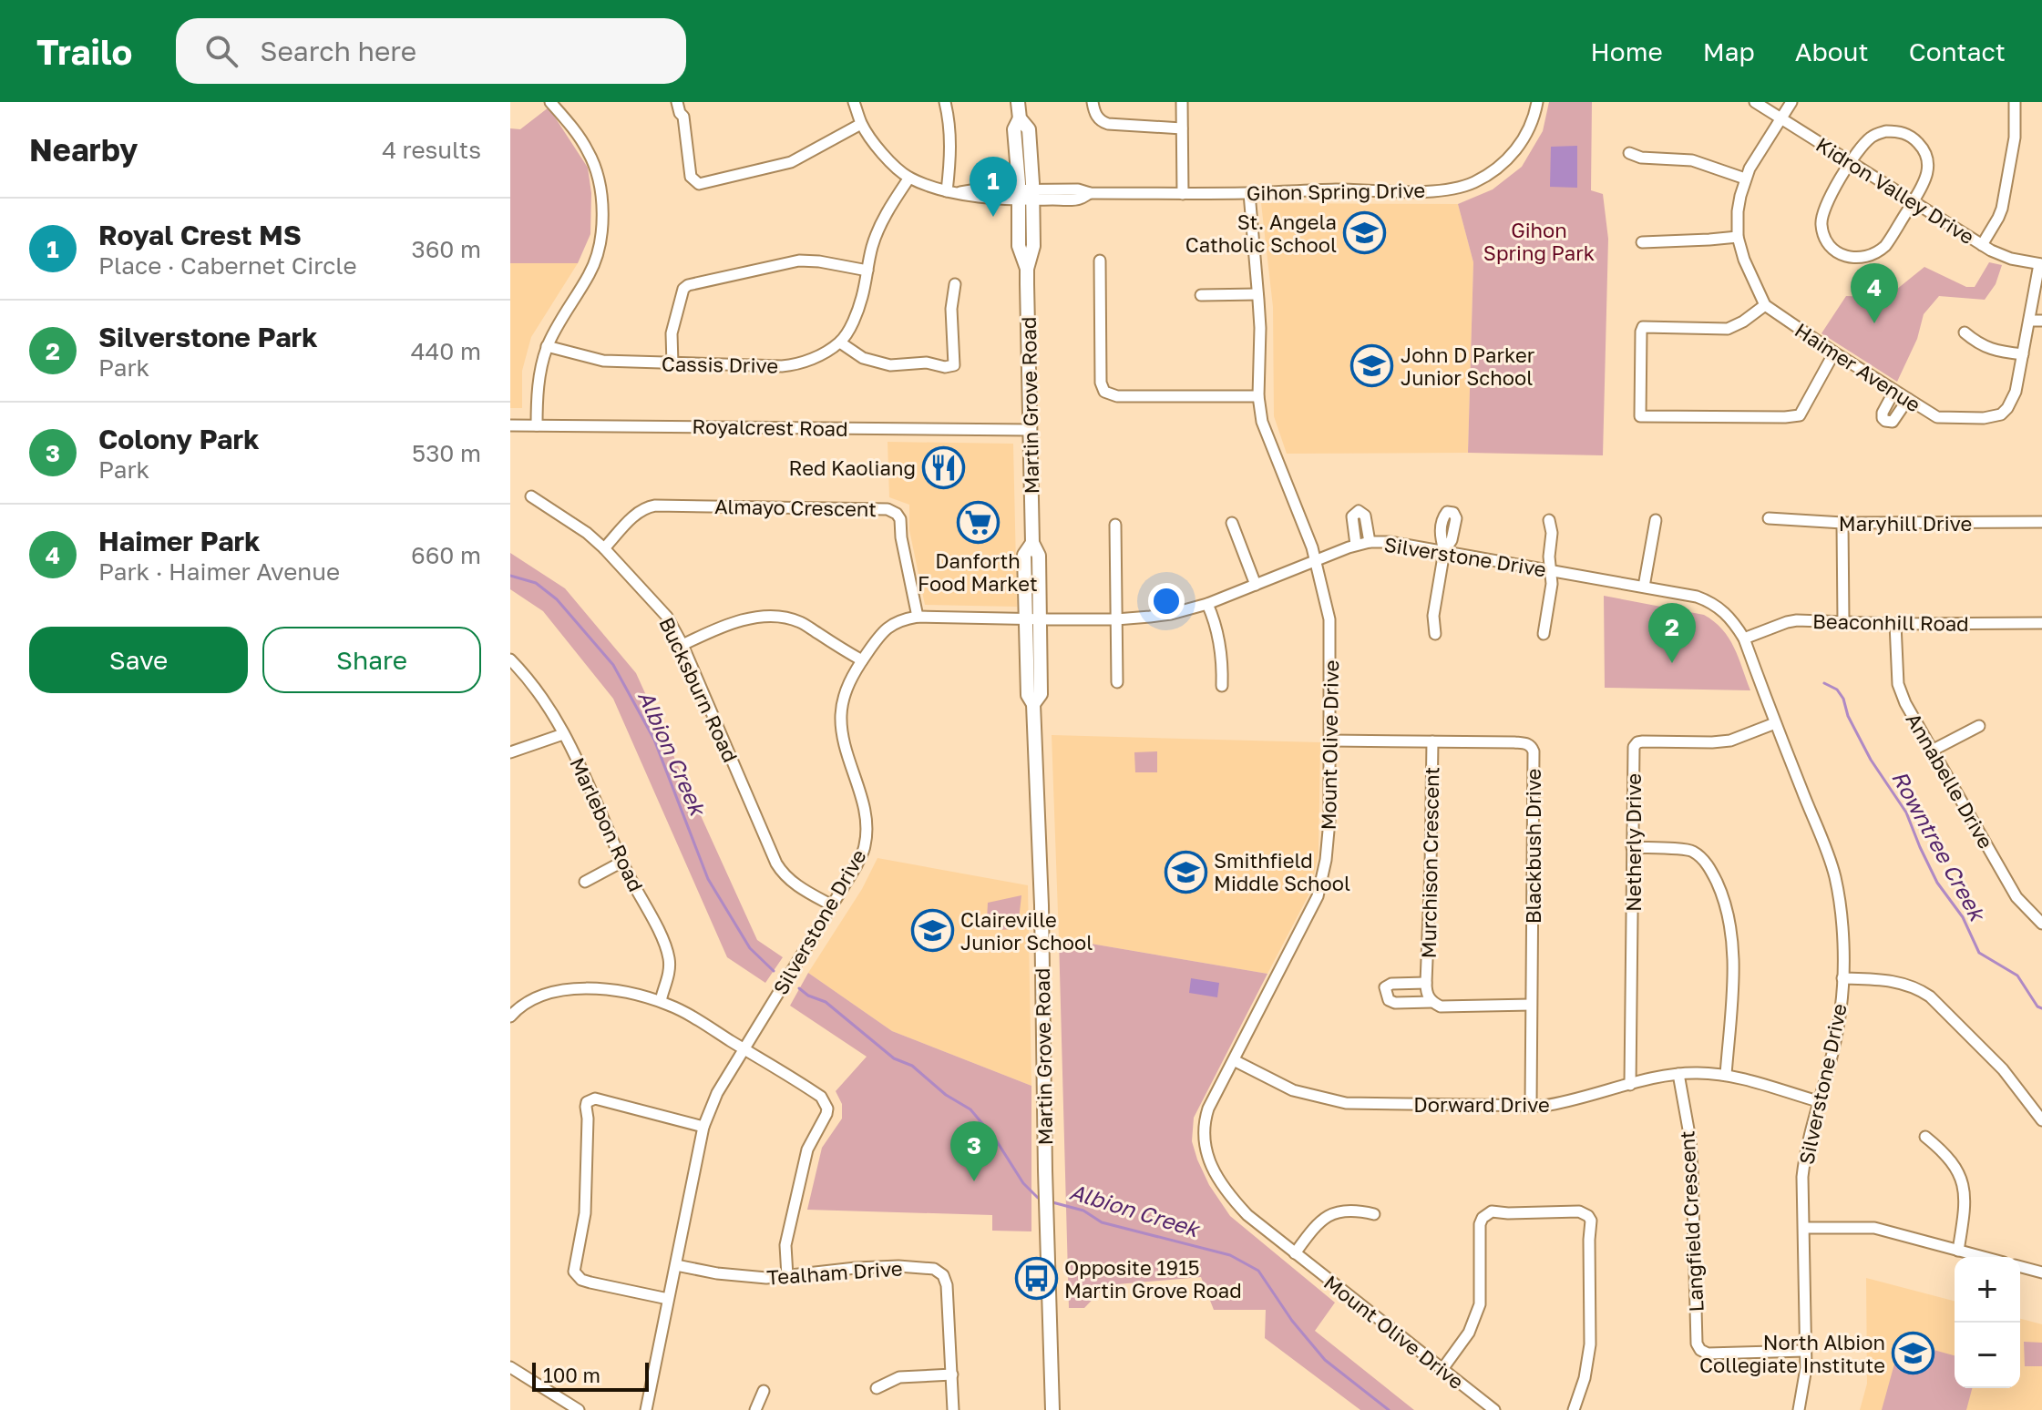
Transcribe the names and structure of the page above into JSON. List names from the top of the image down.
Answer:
{
  "streets": {
    "main road": ["Martin Grove Road"],
    "street": [
      "Kidron Valley Drive",
      "Gihon Spring Drive",
      "Cassis Drive",
      "Haimer Avenue",
      "Royalcrest Road",
      "Almayo Crescent",
      "Maryhill Drive",
      "Silverstone Drive",
      "Beaconhill Road",
      "Bucksburn Road",
      "Mount Olive Drive",
      "Annabelle Drive",
      "Marlebon Road",
      "Netherly Drive",
      "Blackbush Drive",
      "Murchison Crescent",
      "Dorward Drive",
      "Langfield Crescent",
      "Tealham Drive"
    ]
  },
  "crossings": [
    ["Kidron Valley Drive", "Haimer Avenue"],
    ["Gihon Spring Drive", "Martin Grove Road"],
    ["Gihon Spring Drive", "Mount Olive Drive"],
    ["Martin Grove Road", "Royalcrest Road"],
    ["Martin Grove Road", "Silverstone Drive"],
    ["Almayo Crescent", "Silverstone Drive"],
    ["Almayo Crescent", "Bucksburn Road"],
    ["Silverstone Drive", "Beaconhill Road"],
    ["Silverstone Drive", "Bucksburn Road"],
    ["Silverstone Drive", "Mount Olive Drive"],
    ["Silverstone Drive", "Netherly Drive"],
    ["Silverstone Drive", "Dorward Drive"],
    ["Silverstone Drive", "Langfield Crescent"],
    ["Silverstone Drive", "Tealham Drive"],
    ["Beaconhill Road", "Annabelle Drive"],
    ["Mount Olive Drive", "Blackbush Drive"],
    ["Mount Olive Drive", "Dorward Drive"],
    ["Netherly Drive", "Dorward Drive"],
    ["Blackbush Drive", "Murchison Crescent"],
    ["Blackbush Drive", "Dorward Drive"],
    ["Dorward Drive", "Langfield Crescent"]
  ],
  "water": ["Albion Creek", "Rowntree Creek"],
  "parks": ["Gihon Spring Park"],
  "places": {
    "school or university": [
      "St. Angela Catholic School",
      "John D Parker Junior School",
      "Smithfield Middle School",
      "Claireville Junior School",
      "North Albion Collegiate Institute"
    ],
    "restaurant": ["Red Kaoliang"],
    "supermarket": ["Danforth Food Market"],
    "bus stop": ["Opposite 1915 Martin Grove Road"]
  },
  "scale_bar": "100 m",
  "page": {
    "header": "Trailo",
    "search": "Search here",
    "nav": [
      "Home",
      "Map",
      "About",
      "Contact"
    ],
    "heading": ["Nearby", "4 results"],
    "pins": [
      "1",
      "4",
      "2",
      "3"
    ],
    "list": [
      {
        "mark": "1",
        "name": "Royal Crest MS",
        "note": "Place · Cabernet Circle",
        "value": "360 m"
      },
      {
        "mark": "2",
        "name": "Silverstone Park",
        "note": "Park",
        "value": "440 m"
      },
      {
        "mark": "3",
        "name": "Colony Park",
        "note": "Park",
        "value": "530 m"
      },
      {
        "mark": "4",
        "name": "Haimer Park",
        "note": "Park · Haimer Avenue",
        "value": "660 m"
      }
    ],
    "buttons": ["Save", "Share"],
    "map_buttons": ["+", "−"],
    "scale": "100 m"
  }
}
